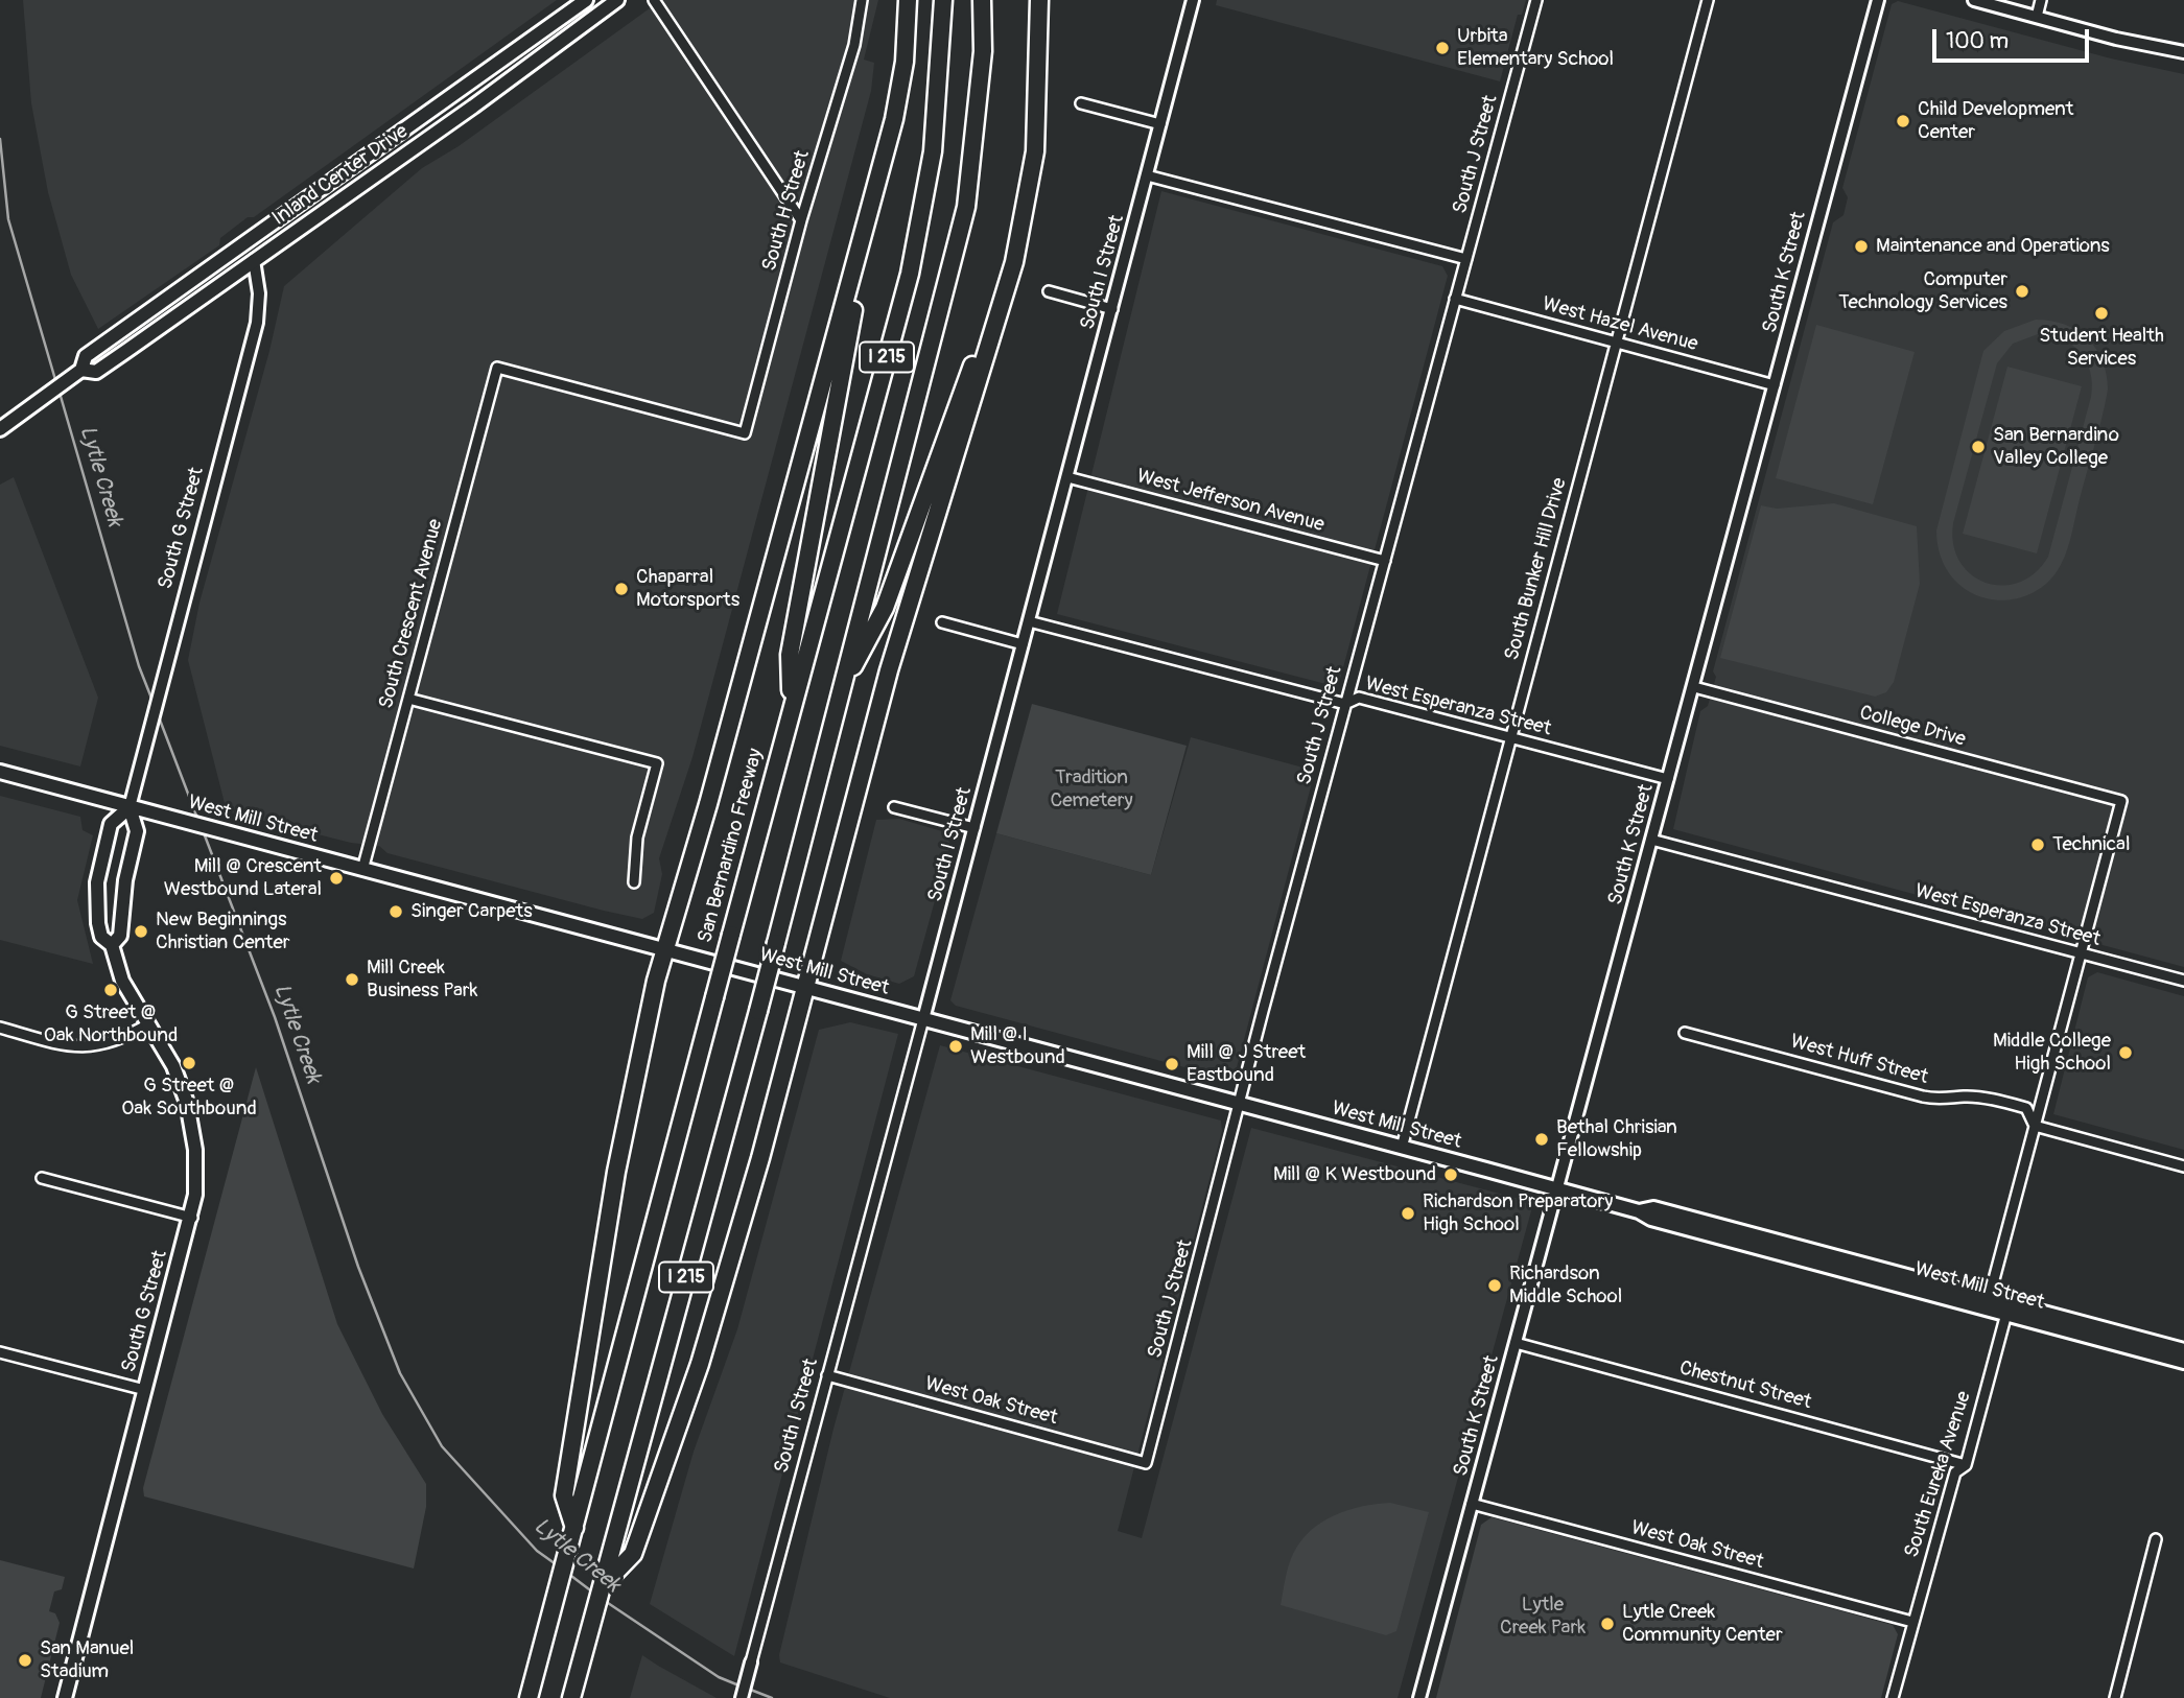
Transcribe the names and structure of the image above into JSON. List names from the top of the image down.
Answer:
{
  "streets": {
    "highway": ["I 215", "San Bernardino Freeway"],
    "main road": ["Inland Center Drive", "South G Street", "West Mill Street"],
    "street": [
      "South J Street",
      "South H Street",
      "South I Street",
      "South K Street",
      "West Hazel Avenue",
      "West Jefferson Avenue",
      "South Bunker Hill Drive",
      "South Crescent Avenue",
      "West Esperanza Street",
      "College Drive",
      "West Huff Street",
      "Chestnut Street",
      "West Oak Street",
      "South Eureka Avenue"
    ]
  },
  "crossings": [
    ["South J Street", "West Hazel Avenue"],
    ["South J Street", "West Jefferson Avenue"],
    ["South J Street", "West Esperanza Street"],
    ["South J Street", "West Mill Street"],
    ["South J Street", "West Oak Street"],
    ["Inland Center Drive", "South G Street"],
    ["South H Street", "South Crescent Avenue"],
    ["South I Street", "West Jefferson Avenue"],
    ["South I Street", "West Esperanza Street"],
    ["South I Street", "West Mill Street"],
    ["South I Street", "West Oak Street"],
    ["South K Street", "West Hazel Avenue"],
    ["South K Street", "West Esperanza Street"],
    ["South K Street", "College Drive"],
    ["South K Street", "West Mill Street"],
    ["South K Street", "Chestnut Street"],
    ["South K Street", "West Oak Street"],
    ["West Hazel Avenue", "South Bunker Hill Drive"],
    ["South G Street", "West Mill Street"],
    ["South Bunker Hill Drive", "West Esperanza Street"],
    ["South Bunker Hill Drive", "West Mill Street"],
    ["South Crescent Avenue", "West Mill Street"],
    ["West Esperanza Street", "College Drive"],
    ["West Mill Street", "South Eureka Avenue"],
    ["Chestnut Street", "South Eureka Avenue"],
    ["West Oak Street", "South Eureka Avenue"]
  ],
  "water": ["Lytle Creek"],
  "parks": ["Tradition Cemetery", "Lytle Creek Park"],
  "places": [
    "Urbita Elementary School",
    "Child Development Center",
    "Maintenance and Operations",
    "Computer Technology Services",
    "Student Health Services",
    "San Bernardino Valley College",
    "Chaparral Motorsports",
    "Technical",
    "Mill @ Crescent Westbound Lateral",
    "Singer Carpets",
    "New Beginnings Christian Center",
    "Mill Creek Business Park",
    "G Street @ Oak Northbound",
    "Mill @ I Westbound",
    "Middle College High School",
    "G Street @ Oak Southbound",
    "Mill @ J Street Eastbound",
    "Bethal Chrisian Fellowship",
    "Mill @ K Westbound",
    "Richardson Preparatory High School",
    "Richardson Middle School",
    "Lytle Creek Community Center",
    "San Manuel Stadium"
  ],
  "scale_bar": "100 m"
}
